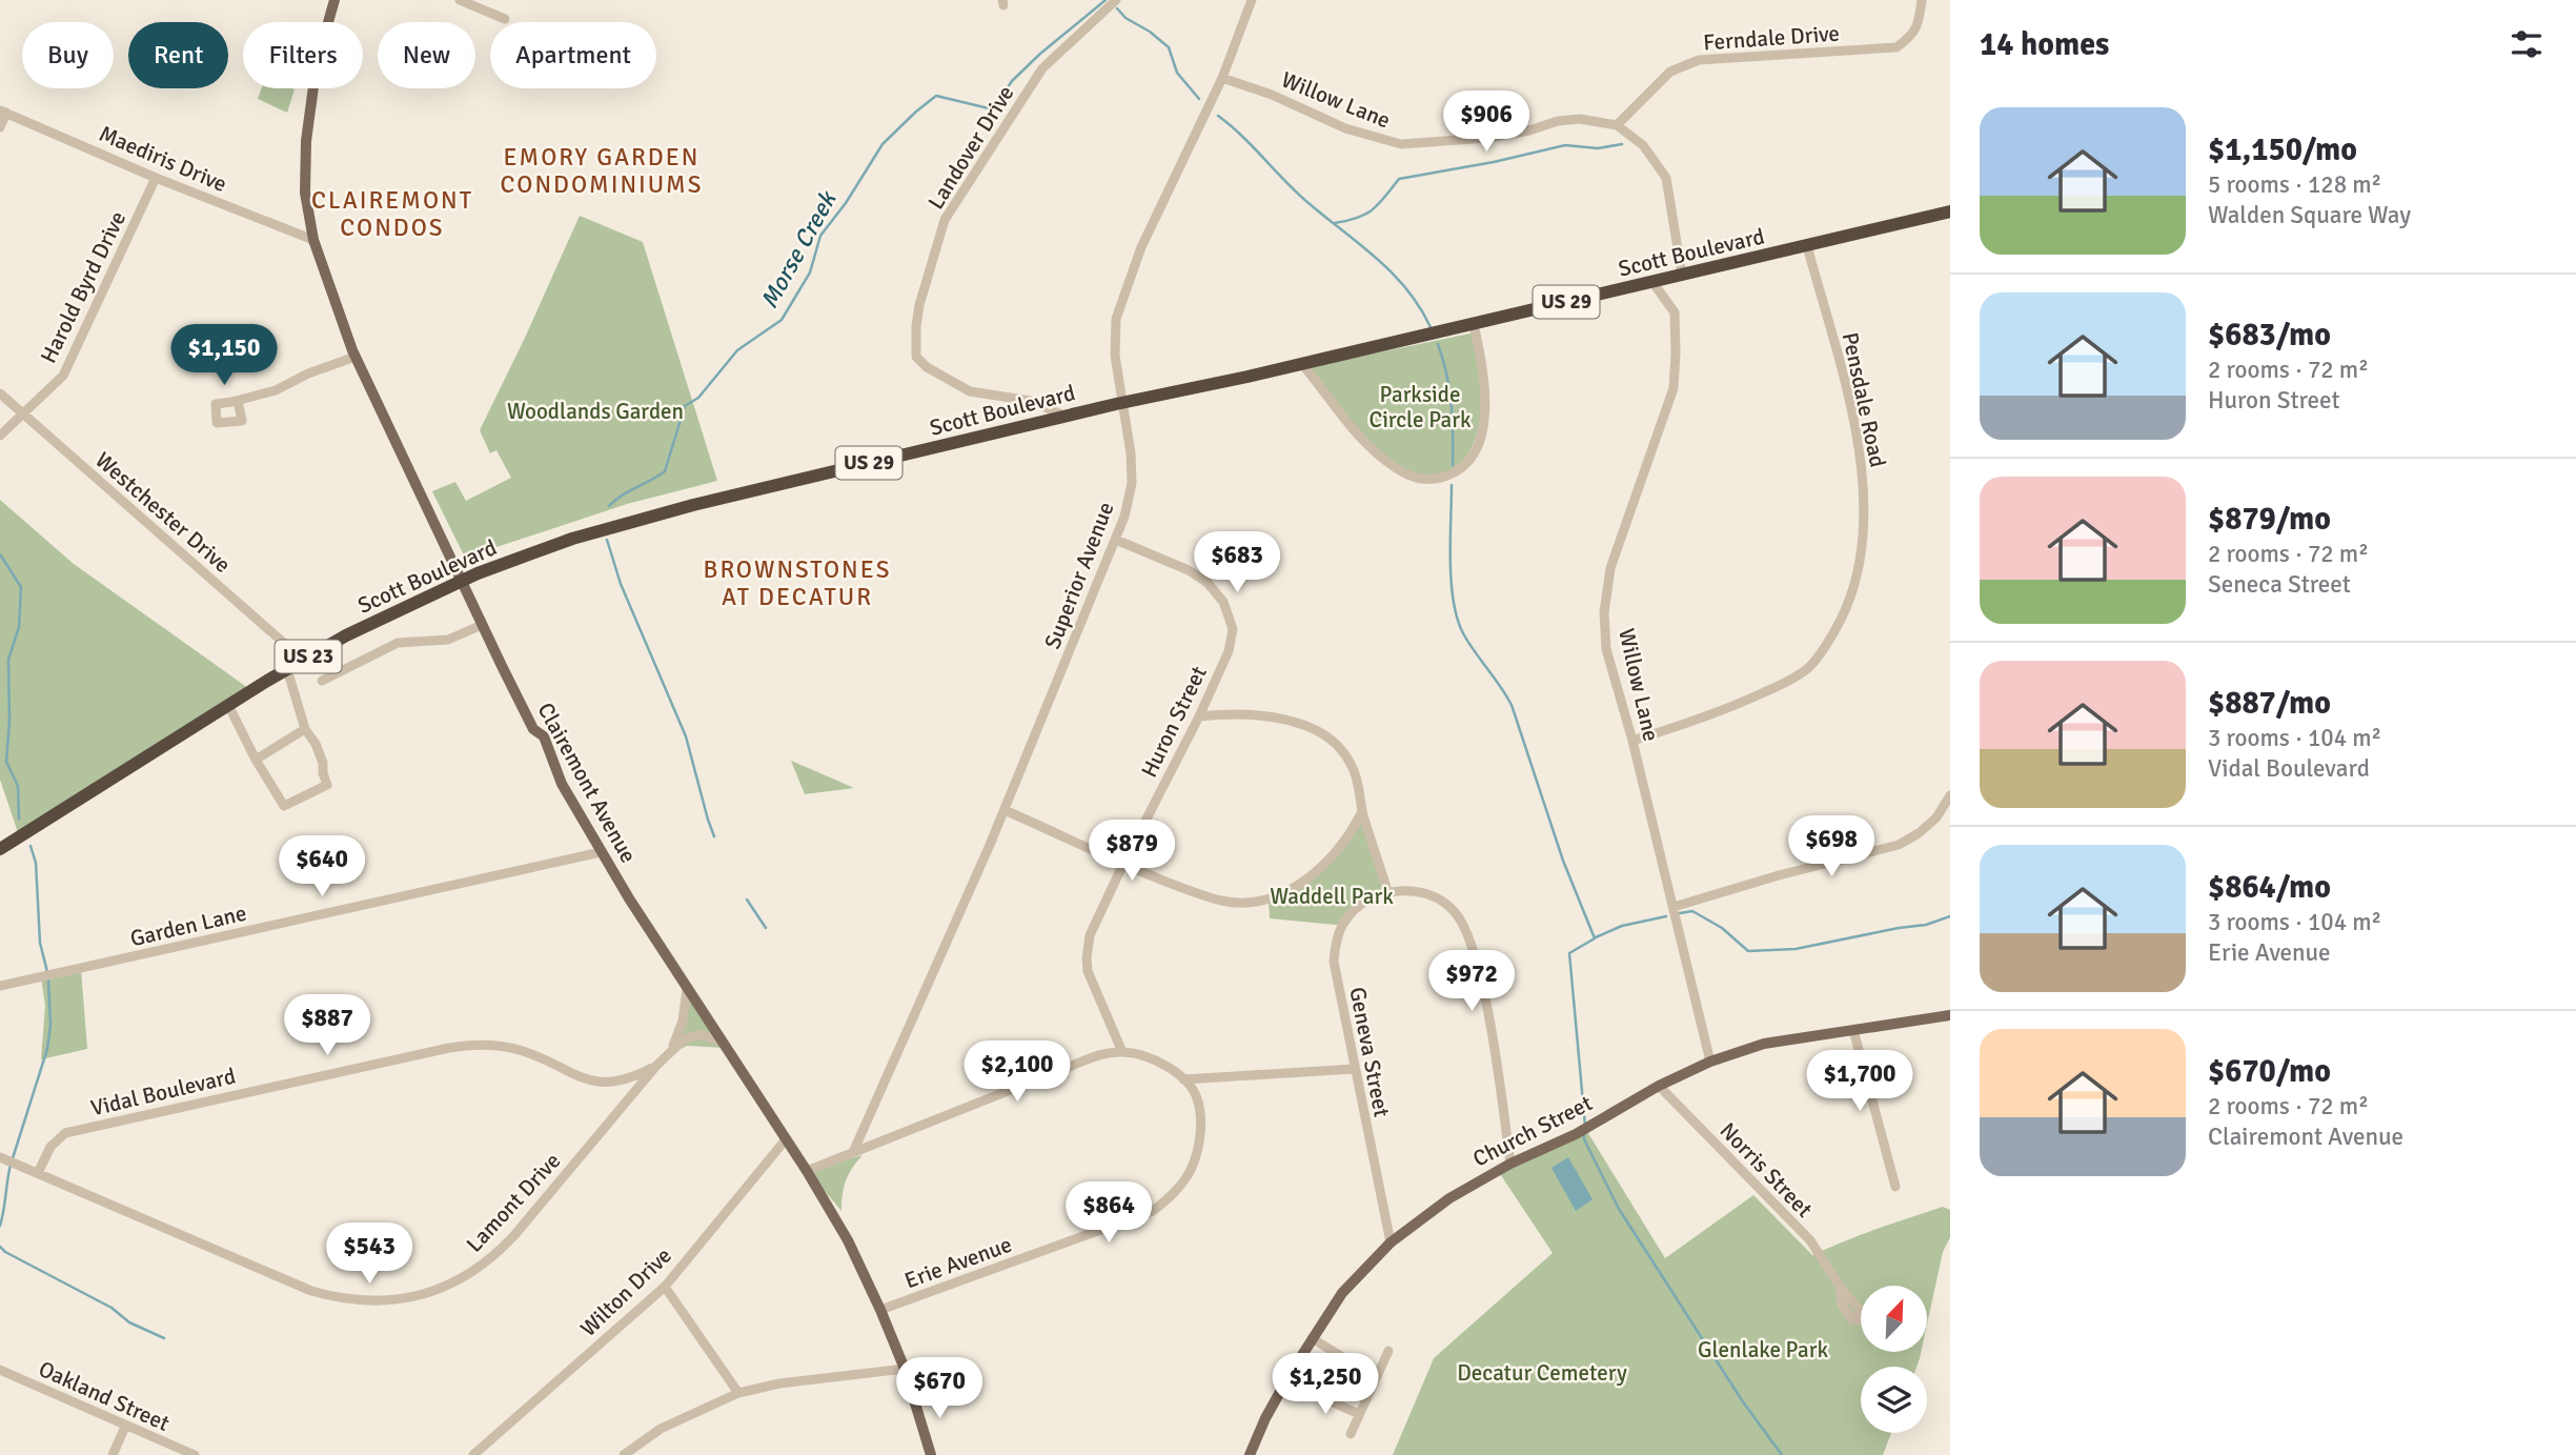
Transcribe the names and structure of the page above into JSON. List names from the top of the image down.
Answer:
{
  "streets": {
    "highway": ["Scott Boulevard", "US 29", "US 23"],
    "main road": ["Clairemont Avenue", "Church Street"],
    "street": [
      "Ferndale Drive",
      "Willow Lane",
      "Landover Drive",
      "Maediris Drive",
      "Harold Byrd Drive",
      "Pensdale Road",
      "Westchester Drive",
      "Superior Avenue",
      "Huron Street",
      "Garden Lane",
      "Geneva Street",
      "Vidal Boulevard",
      "Norris Street",
      "Lamont Drive",
      "Erie Avenue",
      "Wilton Drive",
      "Oakland Street"
    ]
  },
  "crossings": [
    ["Ferndale Drive", "Willow Lane"],
    ["Willow Lane", "Scott Boulevard"],
    ["Willow Lane", "Pensdale Road"],
    ["Willow Lane", "Superior Avenue"],
    ["Willow Lane", "Church Street"],
    ["Landover Drive", "Scott Boulevard"],
    ["Maediris Drive", "Harold Byrd Drive"],
    ["Maediris Drive", "Clairemont Avenue"],
    ["Scott Boulevard", "Pensdale Road"],
    ["Scott Boulevard", "Westchester Drive"],
    ["Scott Boulevard", "Superior Avenue"],
    ["Scott Boulevard", "Clairemont Avenue"],
    ["Harold Byrd Drive", "Westchester Drive"],
    ["Superior Avenue", "Huron Street"],
    ["Clairemont Avenue", "Garden Lane"],
    ["Clairemont Avenue", "Lamont Drive"],
    ["Clairemont Avenue", "Erie Avenue"],
    ["Clairemont Avenue", "Wilton Drive"],
    ["Geneva Street", "Church Street"],
    ["Vidal Boulevard", "Lamont Drive"],
    ["Church Street", "Norris Street"]
  ],
  "districts": ["EMORY GARDEN CONDOMINIUMS", "CLAIREMONT CONDOS", "BROWNSTONES AT DECATUR"],
  "water": ["Morse Creek"],
  "parks": [
    "Parkside Circle Park",
    "Woodlands Garden",
    "Waddell Park",
    "Glenlake Park",
    "Decatur Cemetery"
  ],
  "north": "top right",
  "page": {
    "heading": "14 homes",
    "chip": [
      "Buy",
      "Rent",
      "Filters",
      "New",
      "Apartment"
    ],
    "list": [
      {
        "name": "$1,150/mo",
        "note": "5 rooms · 128 m² · Walden Square Way"
      },
      {
        "name": "$683/mo",
        "note": "2 rooms · 72 m² · Huron Street"
      },
      {
        "name": "$879/mo",
        "note": "2 rooms · 72 m² · Seneca Street"
      },
      {
        "name": "$887/mo",
        "note": "3 rooms · 104 m² · Vidal Boulevard"
      },
      {
        "name": "$864/mo",
        "note": "3 rooms · 104 m² · Erie Avenue"
      },
      {
        "name": "$670/mo",
        "note": "2 rooms · 72 m² · Clairemont Avenue"
      }
    ],
    "price": [
      "$906",
      "$1,150",
      "$683",
      "$698",
      "$879",
      "$640",
      "$972",
      "$887",
      "$2,100",
      "$1,700",
      "$864",
      "$543",
      "$1,250",
      "$670"
    ]
  }
}
